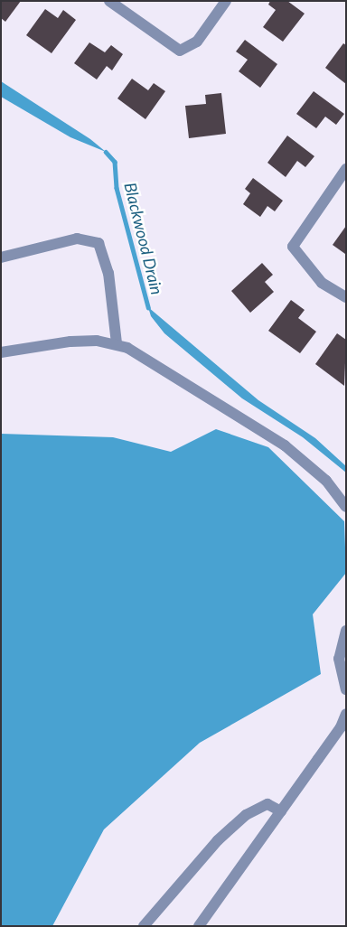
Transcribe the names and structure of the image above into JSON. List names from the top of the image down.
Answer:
{
  "water": ["Blackwood Drain"]
}
